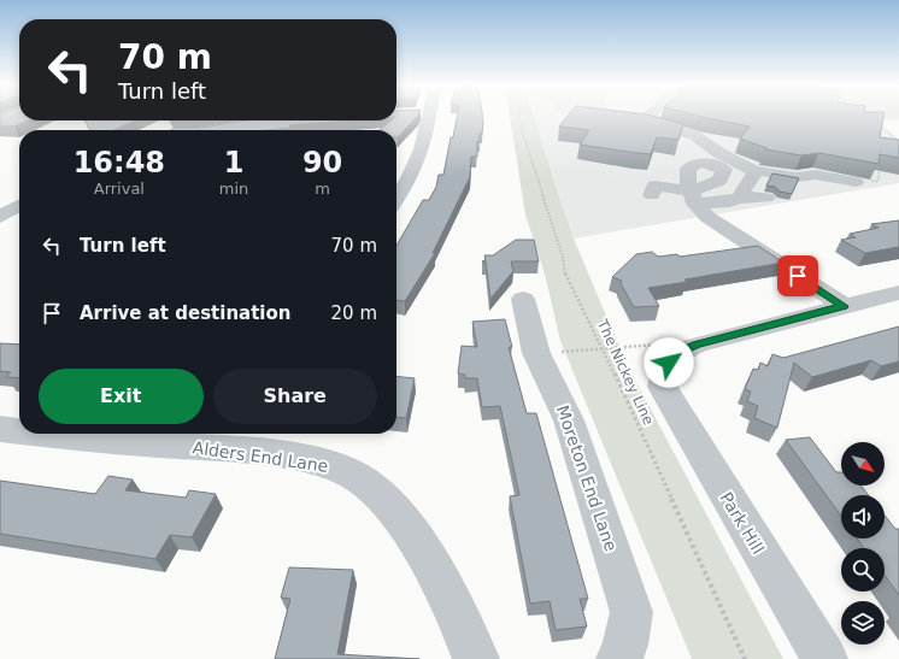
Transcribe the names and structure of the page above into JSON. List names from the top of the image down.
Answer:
{
  "streets": {
    "street": ["Alders End Lane", "Moreton End Lane", "Park Hill"],
    "path": ["The Nickey Line"]
  },
  "north": "bottom right",
  "page": {
    "turn": ["70 m", "Turn left"],
    "eta": [
      "16:48",
      "Arrival",
      "1",
      "min",
      "90",
      "m"
    ],
    "list": [
      {
        "name": "Turn left",
        "value": "70 m"
      },
      {
        "name": "Arrive at destination",
        "value": "20 m"
      }
    ],
    "buttons": ["Exit", "Share"]
  }
}
